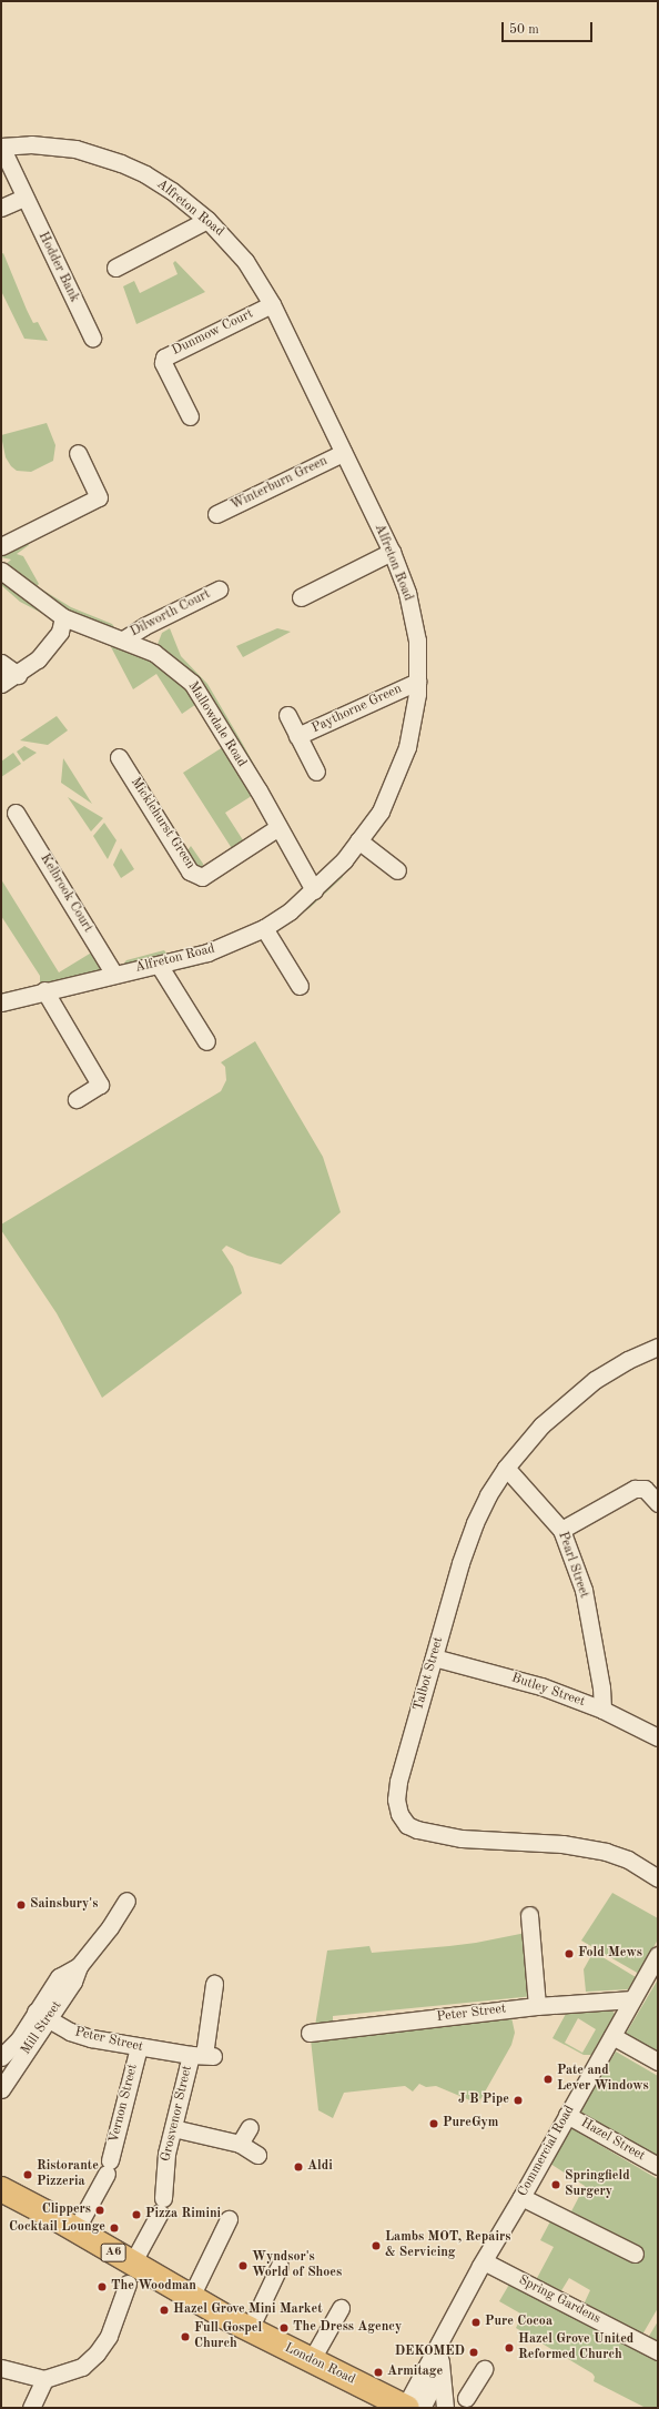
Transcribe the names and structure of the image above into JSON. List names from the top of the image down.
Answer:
{
  "streets": {
    "highway": ["A6", "London Road"],
    "street": [
      "Alfreton Road",
      "Hodder Bank",
      "Dunmow Court",
      "Winterburn Green",
      "Dilworth Court",
      "Paythorne Green",
      "Mallowdale Road",
      "Micklehurst Green",
      "Kelbrook Court",
      "Pearl Street",
      "Talbot Street",
      "Butley Street",
      "Peter Street",
      "Mill Street",
      "Vernon Street",
      "Grosvenor Street",
      "Hazel Street",
      "Commercial Road",
      "Spring Gardens"
    ]
  },
  "crossings": [
    ["Alfreton Road", "Hodder Bank"],
    ["Alfreton Road", "Dunmow Court"],
    ["Alfreton Road", "Winterburn Green"],
    ["Alfreton Road", "Paythorne Green"],
    ["Alfreton Road", "Mallowdale Road"],
    ["Alfreton Road", "Kelbrook Court"],
    ["Dilworth Court", "Mallowdale Road"],
    ["Mallowdale Road", "Micklehurst Green"],
    ["Pearl Street", "Talbot Street"],
    ["Pearl Street", "Butley Street"],
    ["Talbot Street", "Butley Street"],
    ["Peter Street", "Mill Street"],
    ["Peter Street", "Vernon Street"],
    ["Peter Street", "Grosvenor Street"],
    ["Peter Street", "Commercial Road"],
    ["Vernon Street", "London Road"],
    ["Grosvenor Street", "London Road"],
    ["Hazel Street", "Commercial Road"],
    ["Commercial Road", "Spring Gardens"],
    ["Commercial Road", "London Road"]
  ],
  "places": [
    "Sainsbury's",
    "Fold Mews",
    "Pate and Lever Windows",
    "J B Pipe",
    "PureGym",
    "Aldi",
    "Ristorante Pizzeria",
    "Springfield Surgery",
    "Clippers",
    "Pizza Rimini",
    "Cocktail Lounge",
    "Lambs MOT, Repairs & Servicing",
    "Wyndsor's World of Shoes",
    "The Woodman",
    "Hazel Grove Mini Market",
    "Pure Cocoa",
    "The Dress Agency",
    "Full Gospel Church",
    "Hazel Grove United Reformed Church",
    "DEKOMED",
    "Armitage"
  ],
  "scale_bar": "50 m"
}
